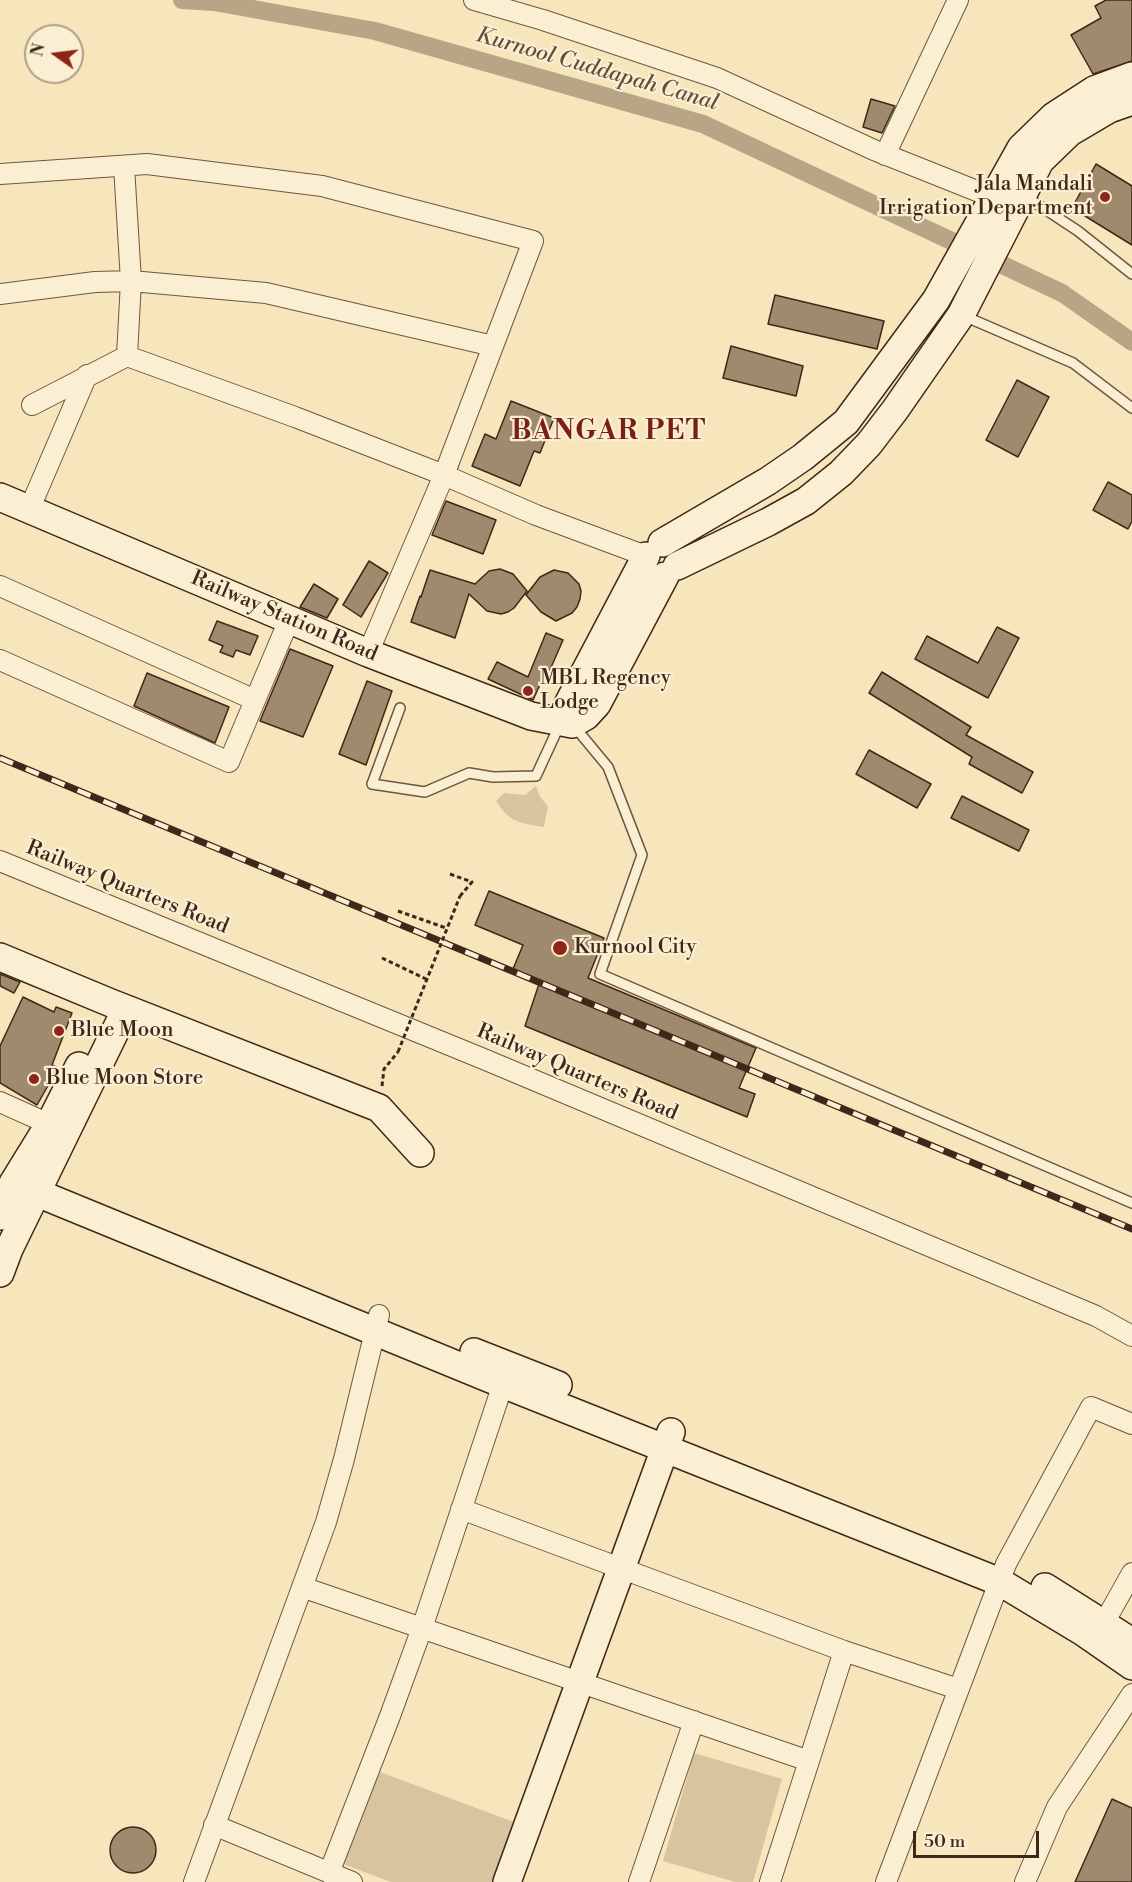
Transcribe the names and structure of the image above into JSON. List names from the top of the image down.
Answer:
{
  "streets": {
    "street": ["Railway Station Road", "Railway Quarters Road"]
  },
  "districts": ["BANGAR PET"],
  "water": ["Kurnool Cuddapah Canal"],
  "places": [
    "Jala Mandali Irrigation Department",
    "MBL Regency Lodge",
    "Kurnool City",
    "Blue Moon",
    "Blue Moon Store"
  ],
  "scale_bar": "50 m",
  "north": "left"
}
